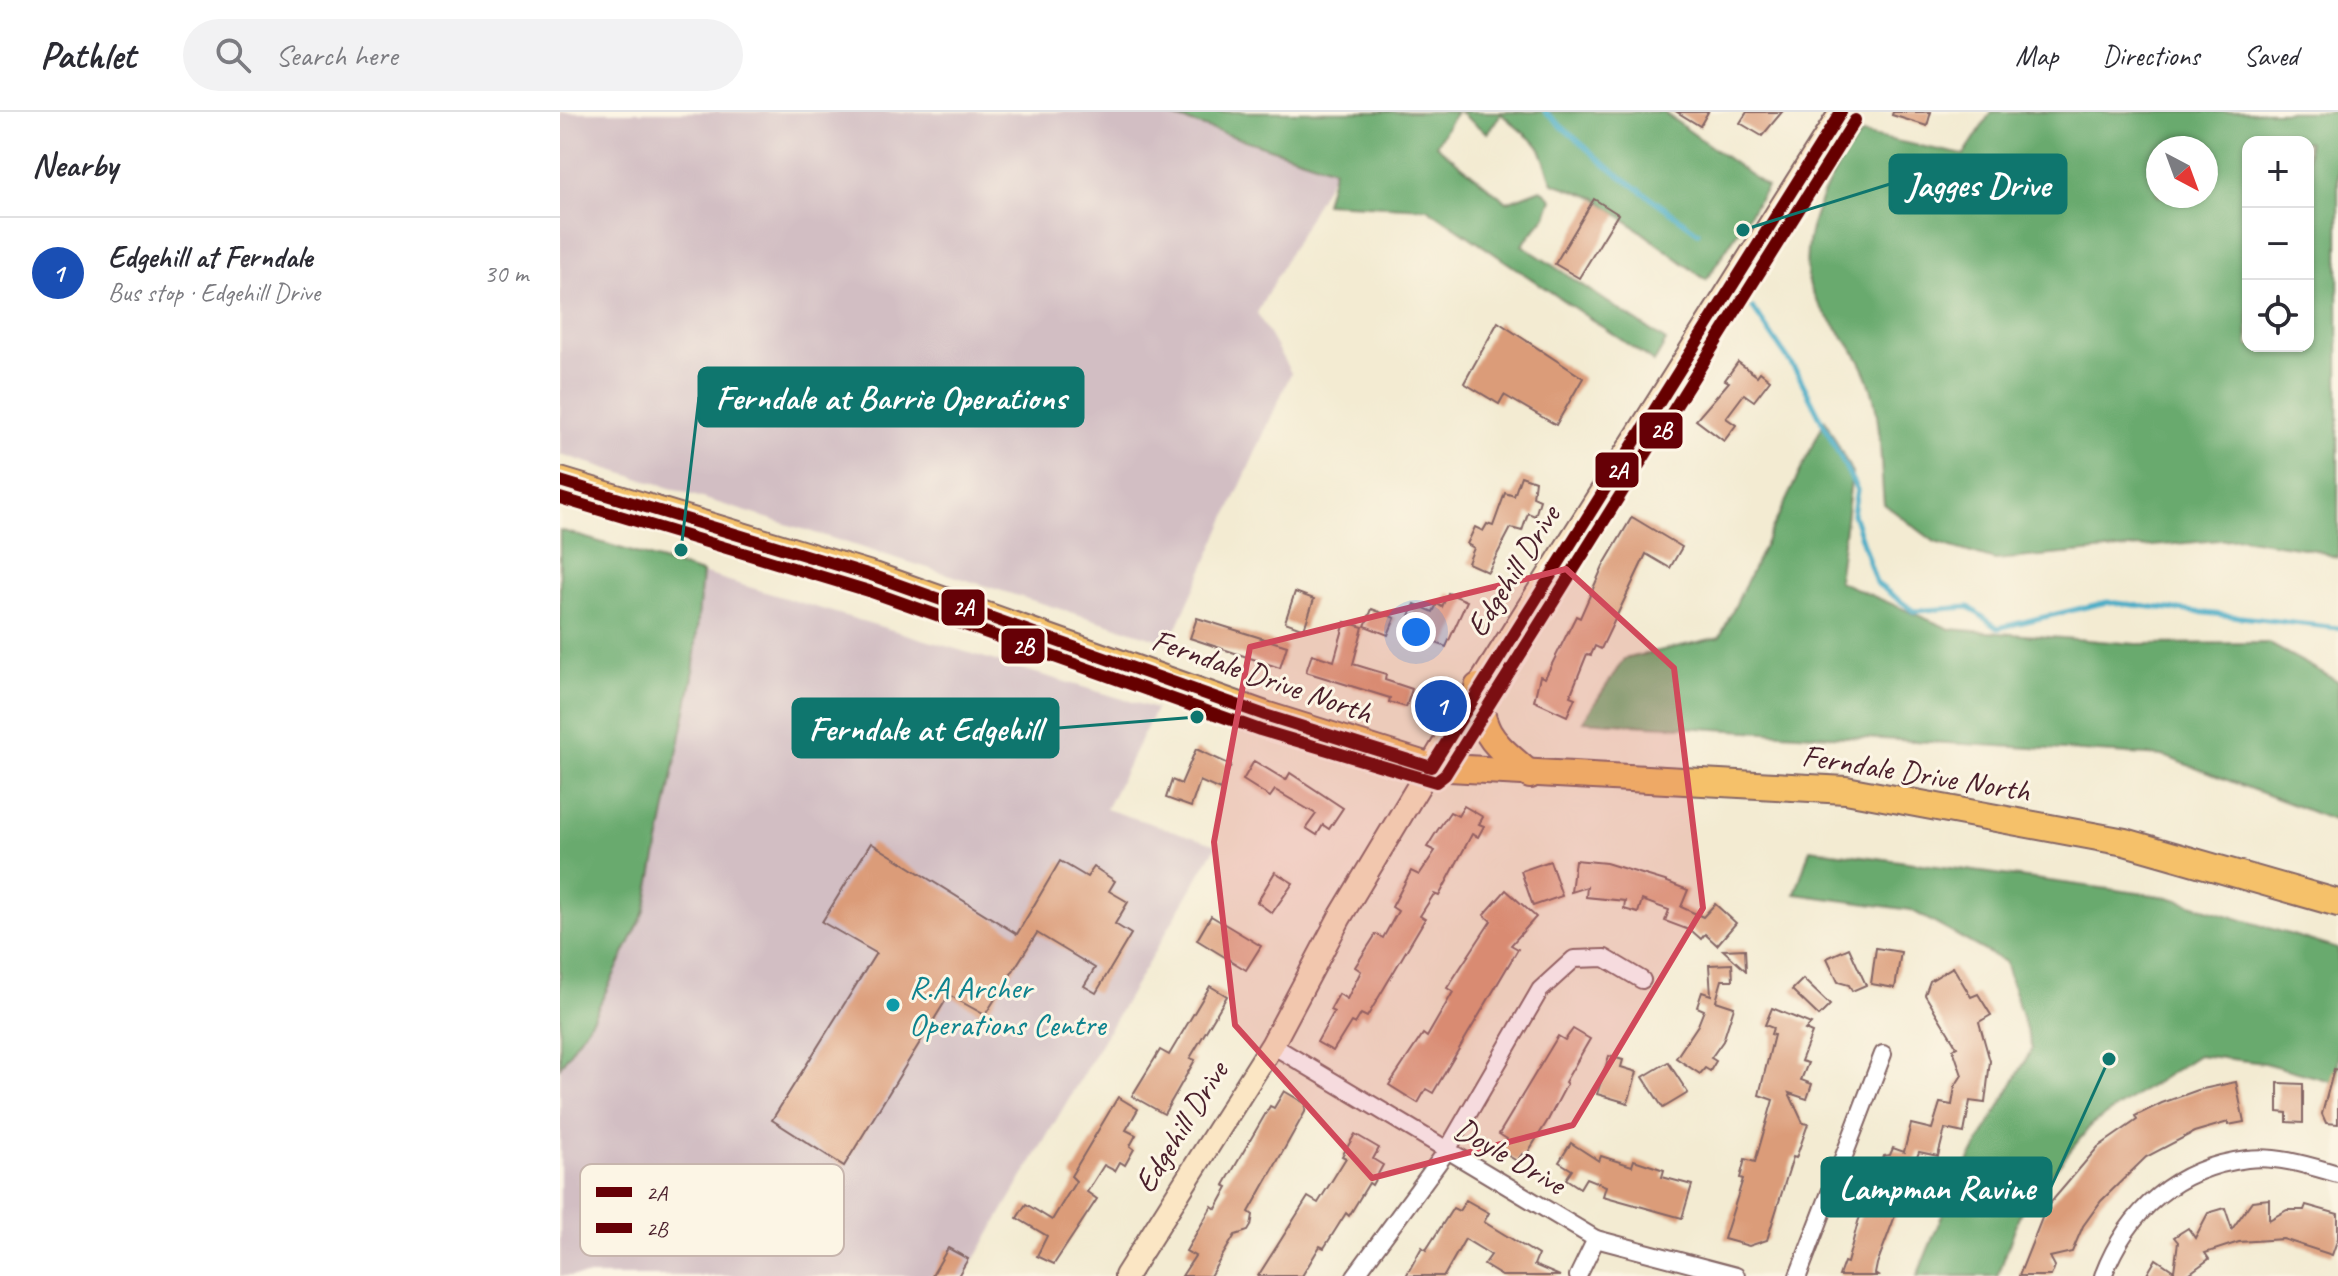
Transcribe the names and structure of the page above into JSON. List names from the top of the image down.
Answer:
{
  "streets": {
    "main road": ["Ferndale Drive North"],
    "street": ["Edgehill Drive", "Doyle Drive"]
  },
  "crossings": [
    ["Edgehill Drive", "Ferndale Drive North"],
    ["Edgehill Drive", "Doyle Drive"]
  ],
  "places": [
    "Jagges Drive",
    "Ferndale at Barrie Operations",
    "Ferndale at Edgehill",
    "R.A Archer Operations Centre",
    "Lampman Ravine"
  ],
  "lines": ["transit line 2A", "transit line 2B"],
  "legend": ["2A", "2B"],
  "north": "bottom right",
  "page": {
    "header": "Pathlet",
    "search": "Search here",
    "nav": ["Map", "Directions", "Saved"],
    "heading": "Nearby",
    "map_buttons": ["+", "−"],
    "list": [
      {
        "mark": "1",
        "name": "Edgehill at Ferndale",
        "note": "Bus stop · Edgehill Drive",
        "value": "30 m"
      }
    ],
    "pins": "1"
  }
}
